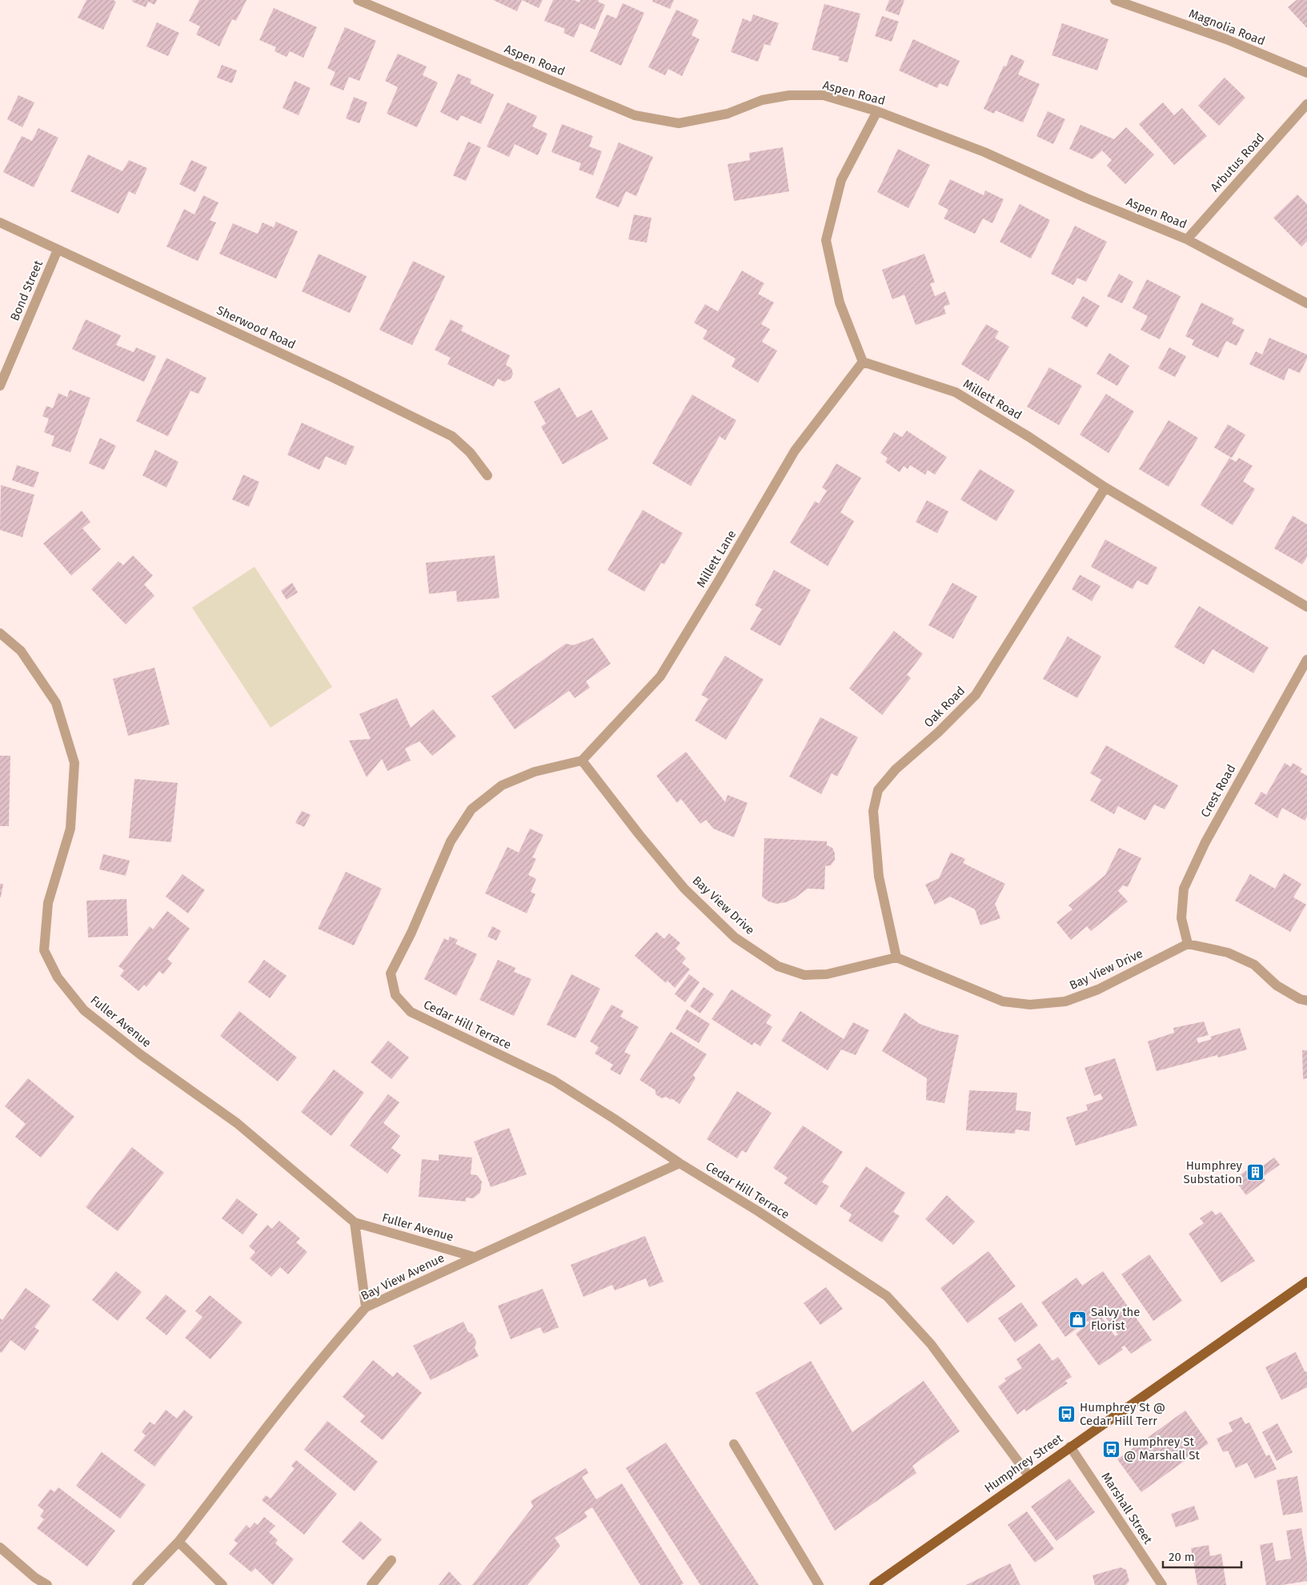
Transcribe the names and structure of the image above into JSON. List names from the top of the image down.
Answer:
{
  "streets": {
    "main road": ["Humphrey Street"],
    "street": [
      "Magnolia Road",
      "Aspen Road",
      "Arbutus Road",
      "Bond Street",
      "Sherwood Road",
      "Millett Road",
      "Millett Lane",
      "Oak Road",
      "Crest Road",
      "Bay View Drive",
      "Fuller Avenue",
      "Cedar Hill Terrace",
      "Bay View Avenue",
      "Marshall Street"
    ]
  },
  "crossings": [
    ["Aspen Road", "Arbutus Road"],
    ["Bond Street", "Sherwood Road"],
    ["Millett Road", "Millett Lane"],
    ["Millett Road", "Oak Road"],
    ["Millett Lane", "Bay View Drive"],
    ["Millett Lane", "Cedar Hill Terrace"],
    ["Oak Road", "Bay View Drive"],
    ["Crest Road", "Bay View Drive"],
    ["Bay View Drive", "Cedar Hill Terrace"],
    ["Fuller Avenue", "Bay View Avenue"],
    ["Cedar Hill Terrace", "Bay View Avenue"],
    ["Cedar Hill Terrace", "Humphrey Street"],
    ["Humphrey Street", "Marshall Street"]
  ],
  "places": {
    "building": ["Humphrey Substation"],
    "shop": ["Salvy the Florist"],
    "bus stop": ["Humphrey St @ Cedar Hill Terr", "Humphrey St @ Marshall St"]
  },
  "scale_bar": "20 m"
}
